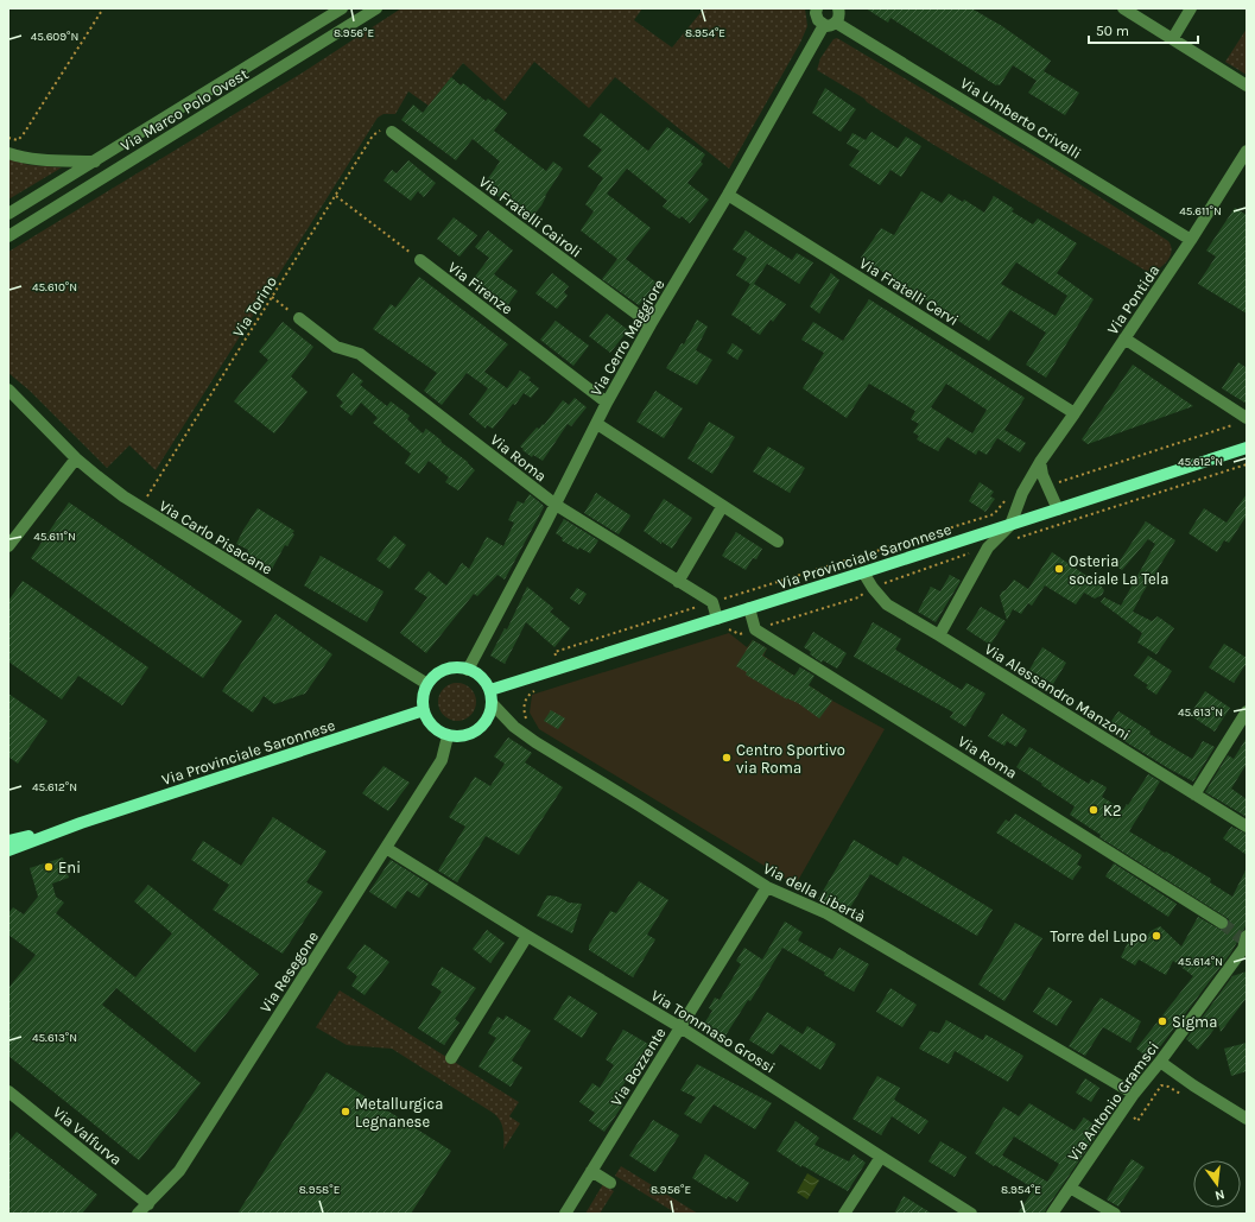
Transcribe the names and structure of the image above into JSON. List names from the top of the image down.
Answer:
{
  "streets": {
    "main road": ["Via Provinciale Saronnese"],
    "street": [
      "Via Marco Polo Ovest",
      "Via Umberto Crivelli",
      "Via Fratelli Cairoli",
      "Via Firenze",
      "Via Fratelli Cervi",
      "Via Pontida",
      "Via Cerro Maggiore",
      "Via Roma",
      "Via Carlo Pisacane",
      "Via Alessandro Manzoni",
      "Via della Libertà",
      "Via Resegone",
      "Via Tommaso Grossi",
      "Via Bozzente",
      "Via Antonio Gramsci",
      "Via Valfurva"
    ],
    "path": ["Via Torino"]
  },
  "crossings": [
    ["Via Umberto Crivelli", "Via Pontida"],
    ["Via Fratelli Cairoli", "Via Torino"],
    ["Via Fratelli Cairoli", "Via Cerro Maggiore"],
    ["Via Firenze", "Via Cerro Maggiore"],
    ["Via Fratelli Cervi", "Via Pontida"],
    ["Via Fratelli Cervi", "Via Cerro Maggiore"],
    ["Via Pontida", "Via Provinciale Saronnese"],
    ["Via Torino", "Via Carlo Pisacane"],
    ["Via Cerro Maggiore", "Via Roma"],
    ["Via Cerro Maggiore", "Via Carlo Pisacane"],
    ["Via Cerro Maggiore", "Via Provinciale Saronnese"],
    ["Via Cerro Maggiore", "Via della Libertà"],
    ["Via Cerro Maggiore", "Via Resegone"],
    ["Via Carlo Pisacane", "Via Provinciale Saronnese"],
    ["Via Carlo Pisacane", "Via della Libertà"],
    ["Via Carlo Pisacane", "Via Resegone"],
    ["Via Provinciale Saronnese", "Via Alessandro Manzoni"],
    ["Via Provinciale Saronnese", "Via della Libertà"],
    ["Via Provinciale Saronnese", "Via Resegone"],
    ["Via della Libertà", "Via Resegone"],
    ["Via della Libertà", "Via Bozzente"],
    ["Via della Libertà", "Via Antonio Gramsci"],
    ["Via Resegone", "Via Tommaso Grossi"],
    ["Via Resegone", "Via Valfurva"],
    ["Via Tommaso Grossi", "Via Bozzente"]
  ],
  "places": [
    "Osteria sociale La Tela",
    "Centro Sportivo via Roma",
    "K2",
    "Eni",
    "Torre del Lupo",
    "Sigma",
    "Metallurgica Legnanese"
  ],
  "scale_bar": "50 m",
  "north": "bottom",
  "coordinates": [
    "8.956°E",
    "8.954°E",
    "45.609°N",
    "45.611°N",
    "45.610°N",
    "45.612°N",
    "45.613°N",
    "45.614°N",
    "8.958°E"
  ]
}
